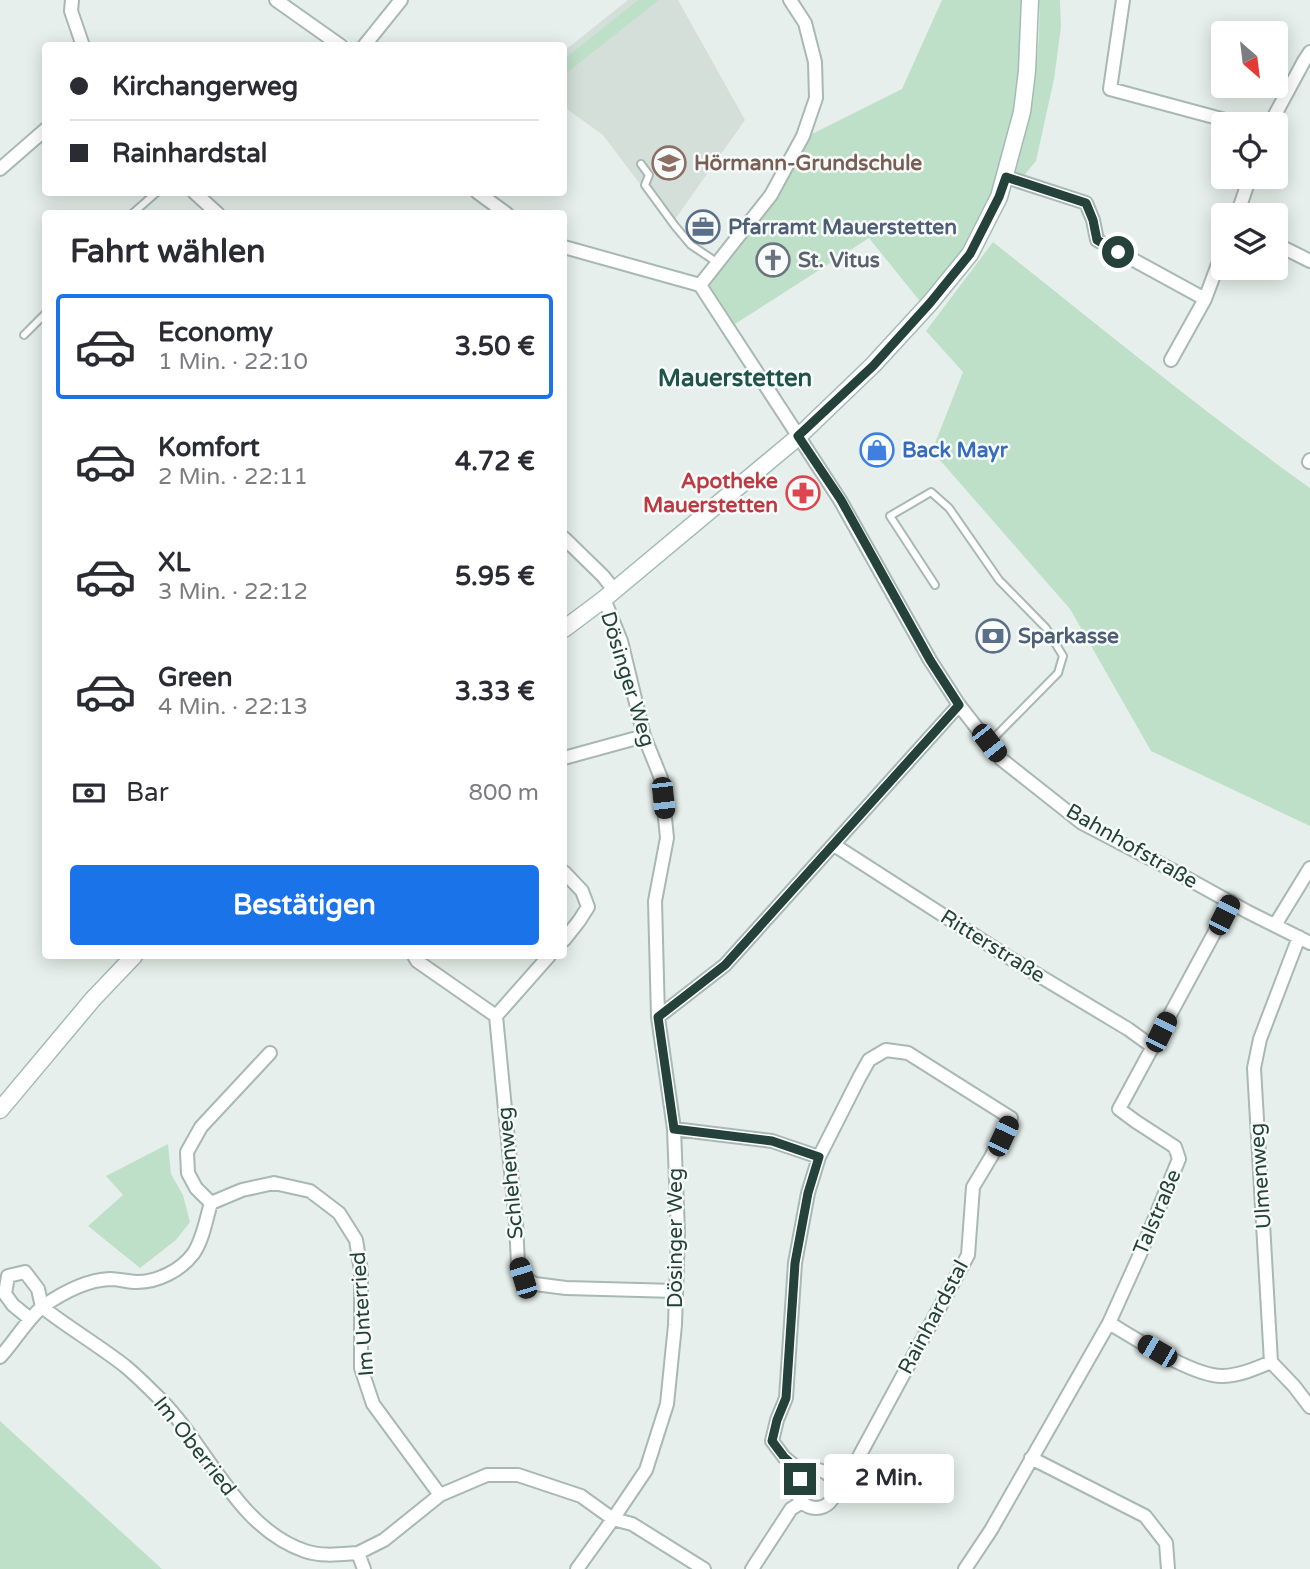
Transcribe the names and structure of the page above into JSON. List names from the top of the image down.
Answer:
{
  "streets": {
    "street": [
      "Dösinger Weg",
      "Bahnhofstraße",
      "Ritterstraße",
      "Schlehenweg",
      "Ulmenweg",
      "Talstraße",
      "Im Unterried",
      "Rainhardstal",
      "Im Oberried"
    ]
  },
  "crossings": [
    ["Dösinger Weg", "Schlehenweg"],
    ["Dösinger Weg", "Im Oberried"],
    ["Bahnhofstraße", "Ulmenweg"],
    ["Bahnhofstraße", "Talstraße"],
    ["Ritterstraße", "Talstraße"],
    ["Im Unterried", "Im Oberried"]
  ],
  "districts": ["Mauerstetten"],
  "places": {
    "school or university": ["Hörmann-Grundschule"],
    "office": ["Pfarramt Mauerstetten"],
    "church": ["St. Vitus"],
    "shop": ["Back Mayr"],
    "pharmacy": ["Apotheke Mauerstetten"],
    "bank": ["Sparkasse"]
  },
  "north": "bottom right",
  "page": {
    "banner": ["Kirchangerweg", "Rainhardstal"],
    "heading": "Fahrt wählen",
    "list": [
      {
        "name": "Economy",
        "note": "1 Min. · 22:10",
        "value": "3.50 €"
      },
      {
        "name": "Komfort",
        "note": "2 Min. · 22:11",
        "value": "4.72 €"
      },
      {
        "name": "XL",
        "note": "3 Min. · 22:12",
        "value": "5.95 €"
      },
      {
        "name": "Green",
        "note": "4 Min. · 22:13",
        "value": "3.33 €"
      }
    ],
    "pay": ["Bar", "800 m"],
    "buttons": "Bestätigen",
    "bubble": "2 Min."
  }
}
